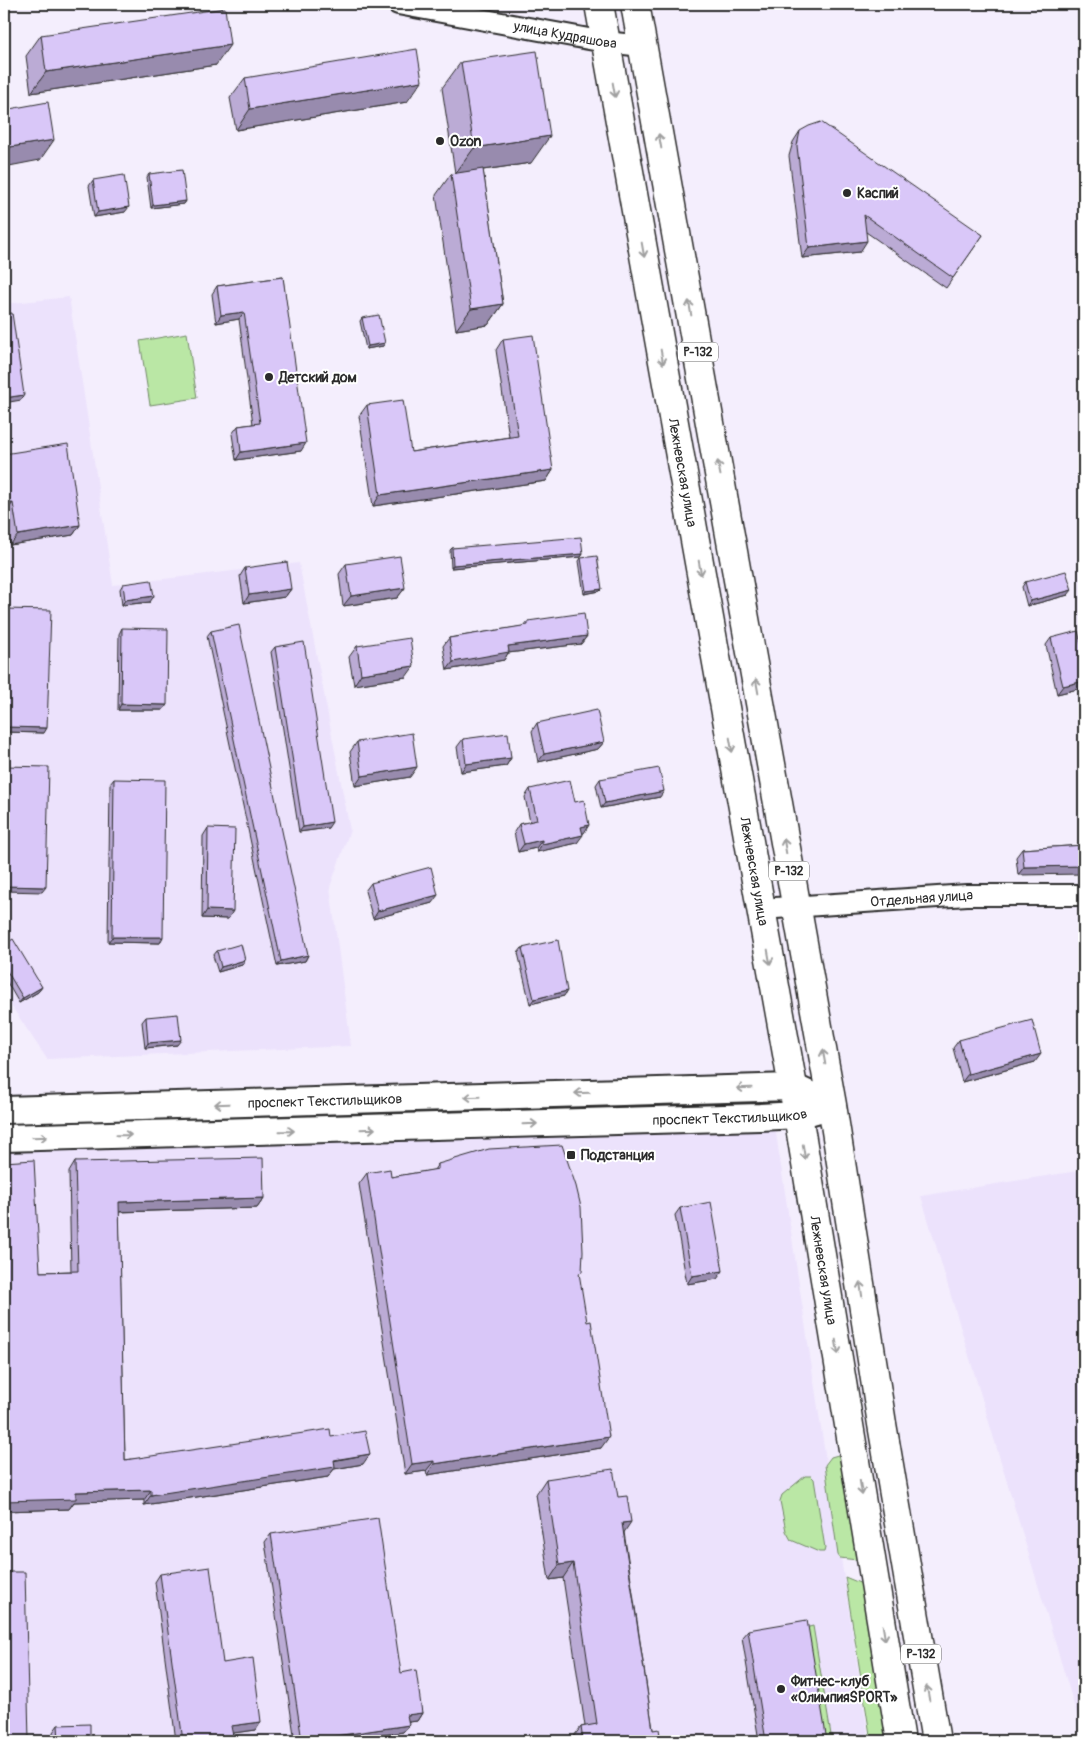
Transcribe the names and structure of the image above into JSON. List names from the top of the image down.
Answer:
{
  "streets": {
    "highway": ["Р-132", "Лежневская улица"],
    "main road": ["проспект Текстильщиков"],
    "street": ["улица Кудряшова", "Отдельная улица"]
  },
  "crossings": [
    ["улица Кудряшова", "Р-132"],
    ["улица Кудряшова", "Лежневская улица"],
    ["Р-132", "Отдельная улица"],
    ["Р-132", "проспект Текстильщиков"],
    ["Лежневская улица", "Отдельная улица"],
    ["Лежневская улица", "проспект Текстильщиков"]
  ],
  "places": {
    "other": [
      "Ozon",
      "Каспий",
      "Детский дом",
      "Фитнес-клуб «ОлимпияSPORT»"
    ],
    "transit": ["Подстанция"]
  }
}
